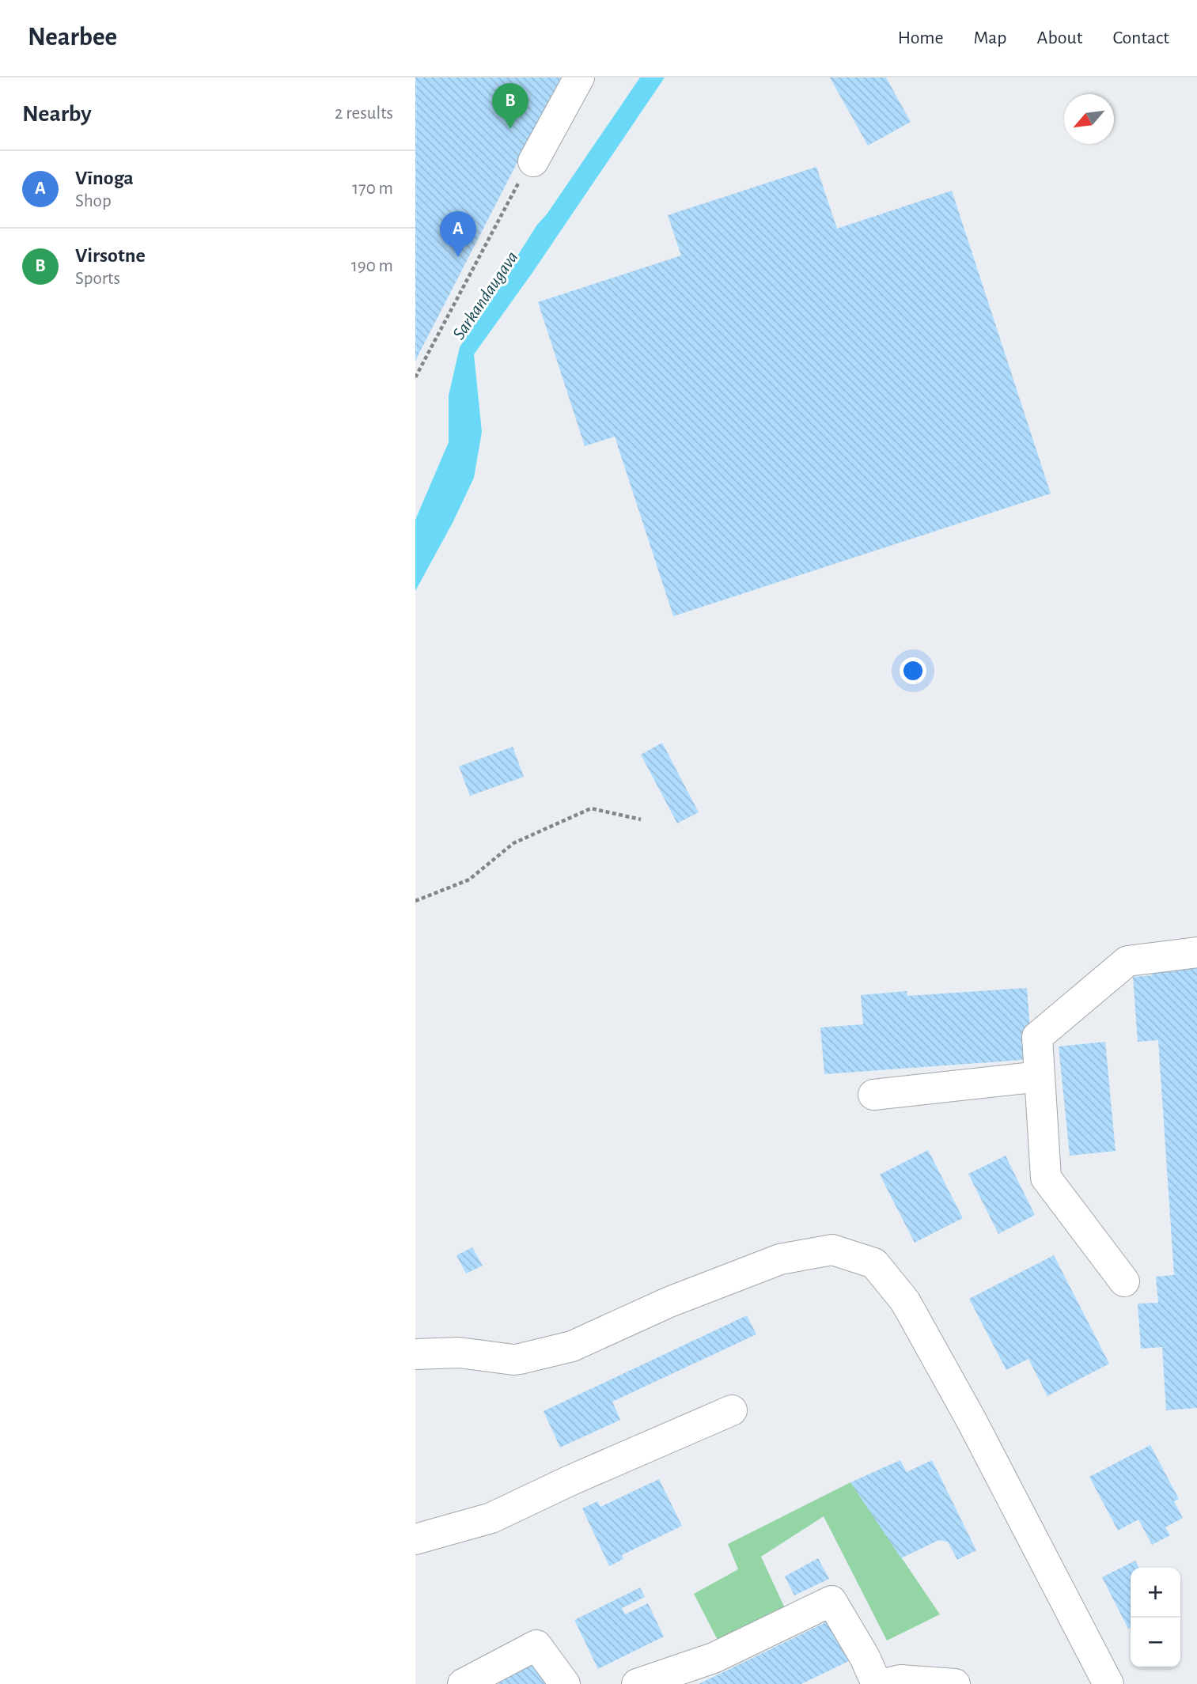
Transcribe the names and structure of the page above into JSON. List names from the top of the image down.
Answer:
{
  "water": ["Sarkandaugava"],
  "north": "bottom left",
  "page": {
    "header": "Nearbee",
    "nav": [
      "Home",
      "Map",
      "About",
      "Contact"
    ],
    "heading": ["Nearby", "2 results"],
    "pins": ["B", "A"],
    "list": [
      {
        "mark": "A",
        "name": "Vīnoga",
        "note": "Shop",
        "value": "170 m"
      },
      {
        "mark": "B",
        "name": "Virsotne",
        "note": "Sports",
        "value": "190 m"
      }
    ],
    "map_buttons": ["+", "−"]
  }
}
